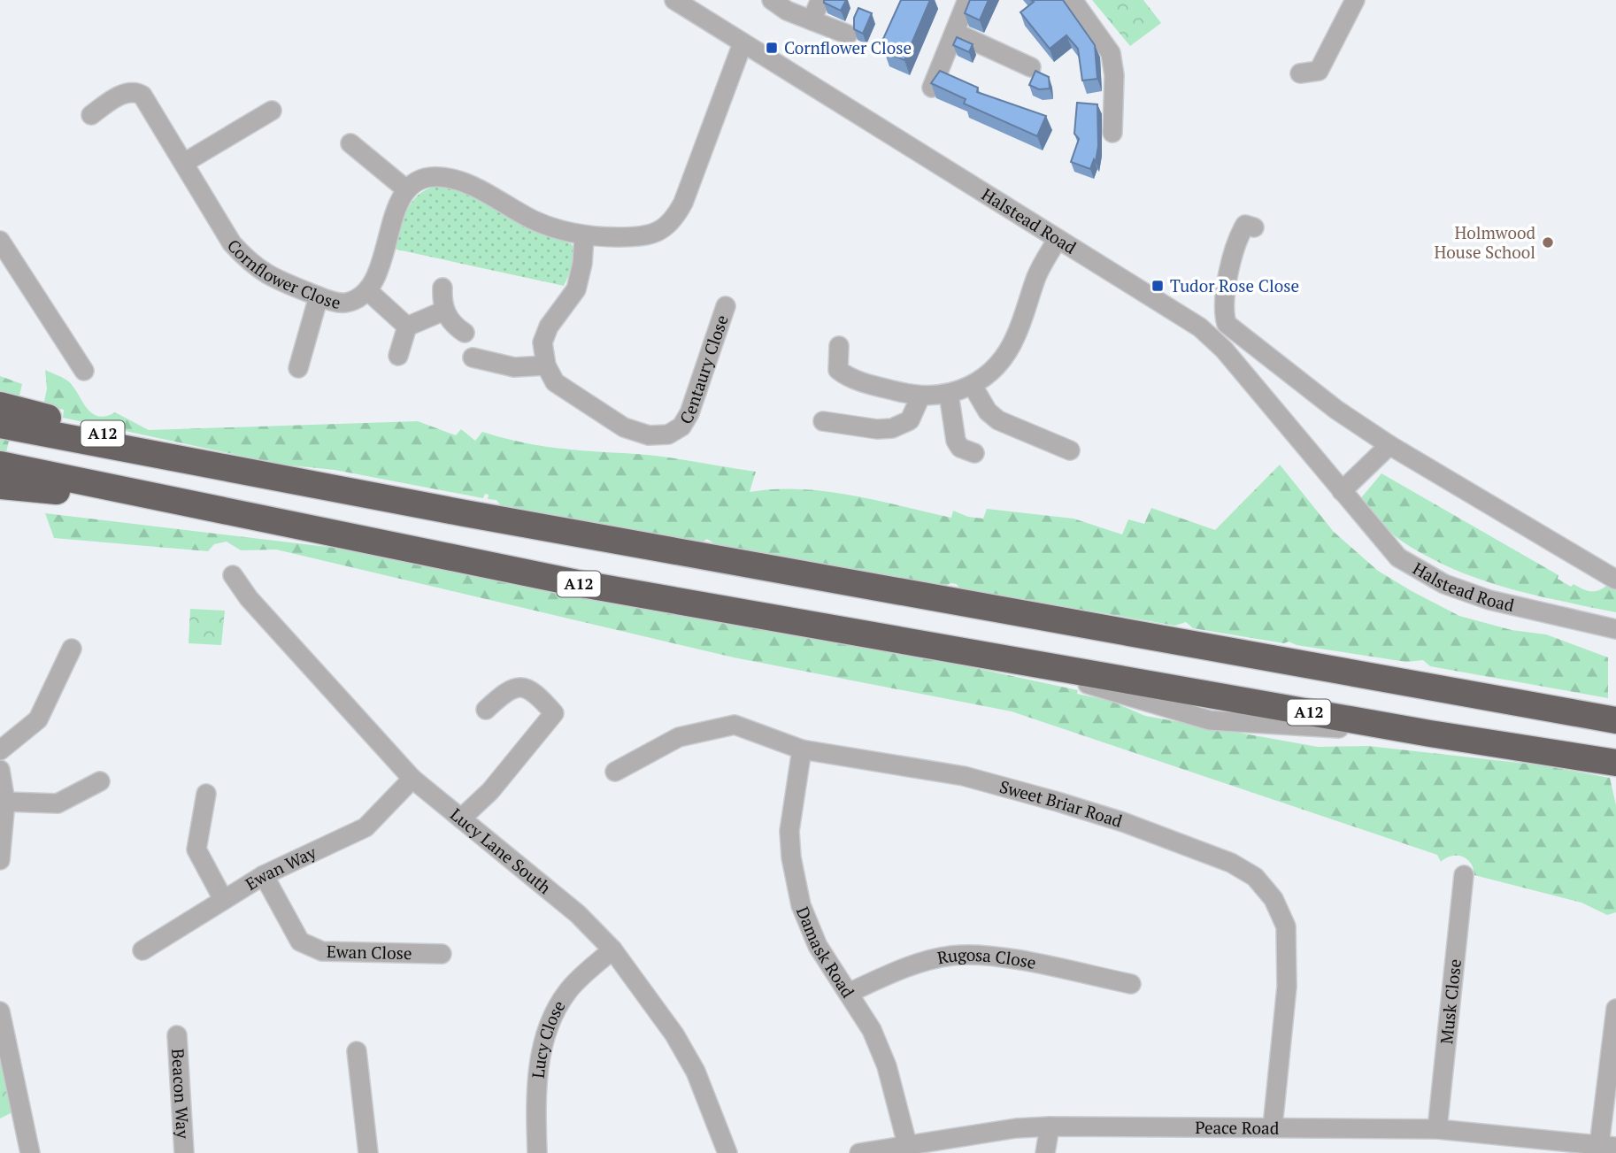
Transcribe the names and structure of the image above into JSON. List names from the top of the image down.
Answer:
{
  "streets": {
    "highway": ["A12"],
    "street": [
      "Halstead Road",
      "Cornflower Close",
      "Centaury Close",
      "Sweet Briar Road",
      "Lucy Lane South",
      "Ewan Way",
      "Ewan Close",
      "Damask Road",
      "Rugosa Close",
      "Musk Close",
      "Lucy Close",
      "Beacon Way",
      "Peace Road"
    ]
  },
  "crossings": [
    ["Sweet Briar Road", "Damask Road"],
    ["Sweet Briar Road", "Peace Road"],
    ["Lucy Lane South", "Ewan Way"],
    ["Lucy Lane South", "Lucy Close"],
    ["Ewan Way", "Ewan Close"],
    ["Damask Road", "Rugosa Close"],
    ["Damask Road", "Peace Road"],
    ["Musk Close", "Peace Road"]
  ],
  "places": {
    "transit": ["Cornflower Close", "Tudor Rose Close"],
    "other": ["Holmwood House School"]
  }
}
